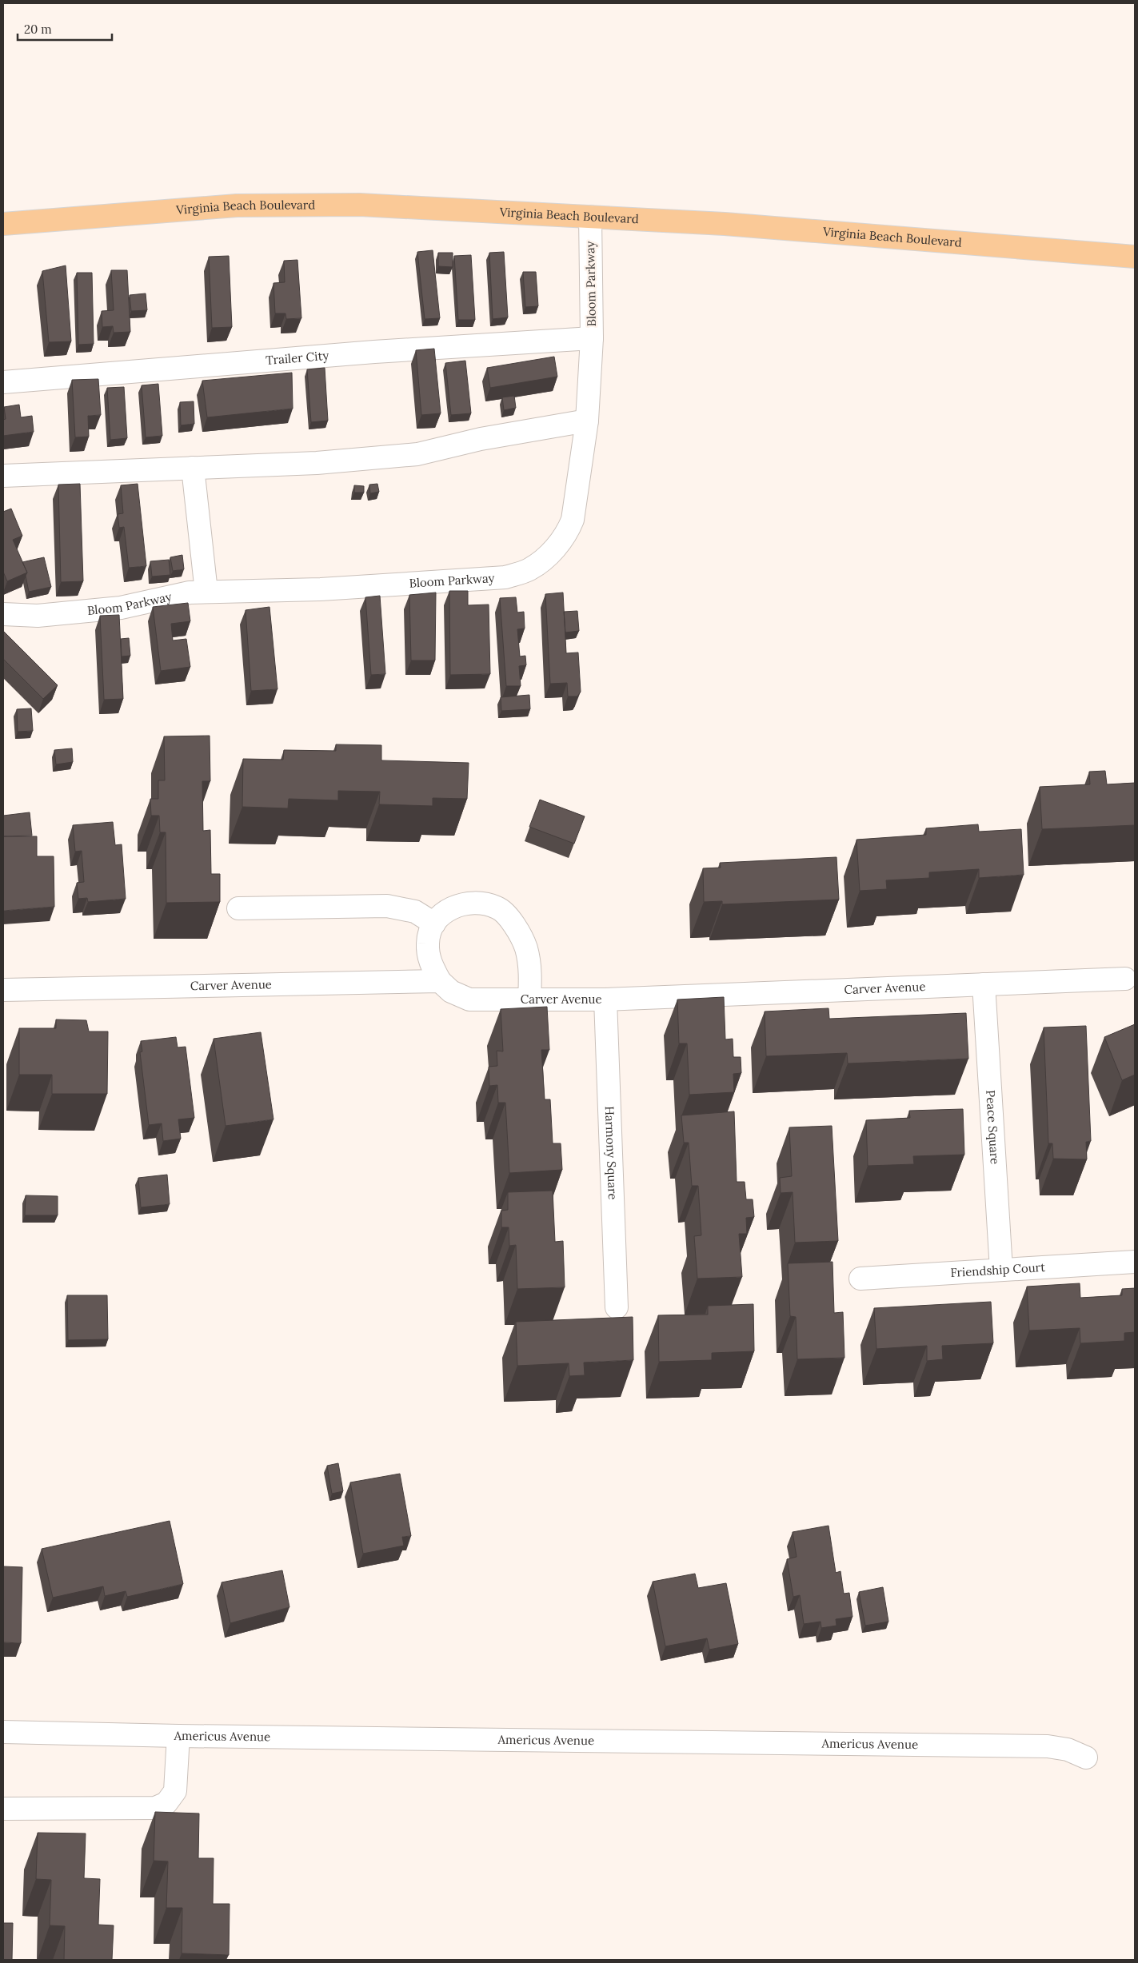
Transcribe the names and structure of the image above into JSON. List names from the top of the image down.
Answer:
{
  "streets": {
    "main road": ["Virginia Beach Boulevard"],
    "street": [
      "Bloom Parkway",
      "Trailer City",
      "Carver Avenue",
      "Peace Square",
      "Harmony Square",
      "Friendship Court",
      "Americus Avenue"
    ]
  },
  "crossings": [
    ["Virginia Beach Boulevard", "Bloom Parkway"],
    ["Bloom Parkway", "Trailer City"],
    ["Carver Avenue", "Peace Square"],
    ["Carver Avenue", "Harmony Square"],
    ["Peace Square", "Friendship Court"]
  ],
  "scale_bar": "20 m"
}
